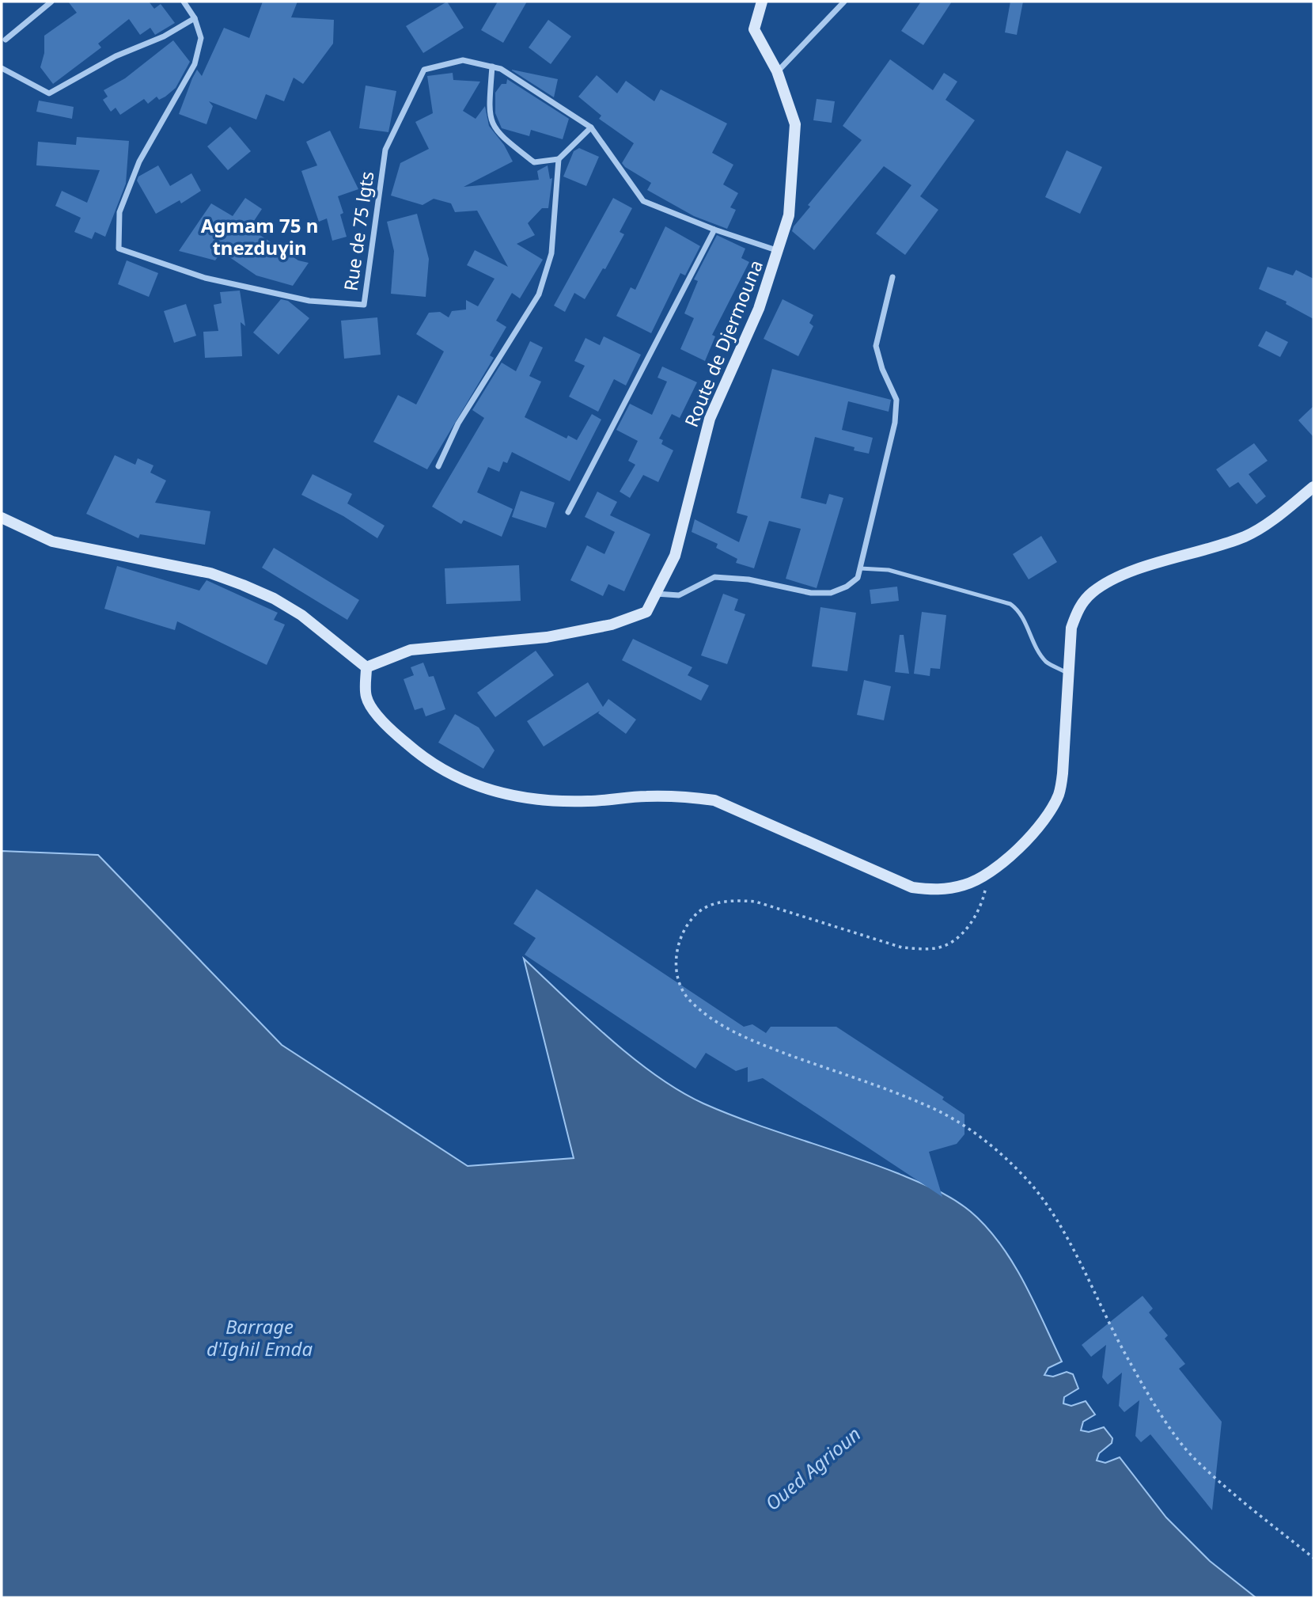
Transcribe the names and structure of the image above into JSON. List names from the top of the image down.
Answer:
{
  "streets": {
    "main road": ["Route de Djermouna"],
    "street": ["Rue de 75 lgts"]
  },
  "crossings": [
    ["Rue de 75 lgts", "Route de Djermouna"]
  ],
  "districts": ["Agmam 75 n tnezduɣin"],
  "water": ["Barrage d'Ighil Emda", "Oued Agrioun"]
}
